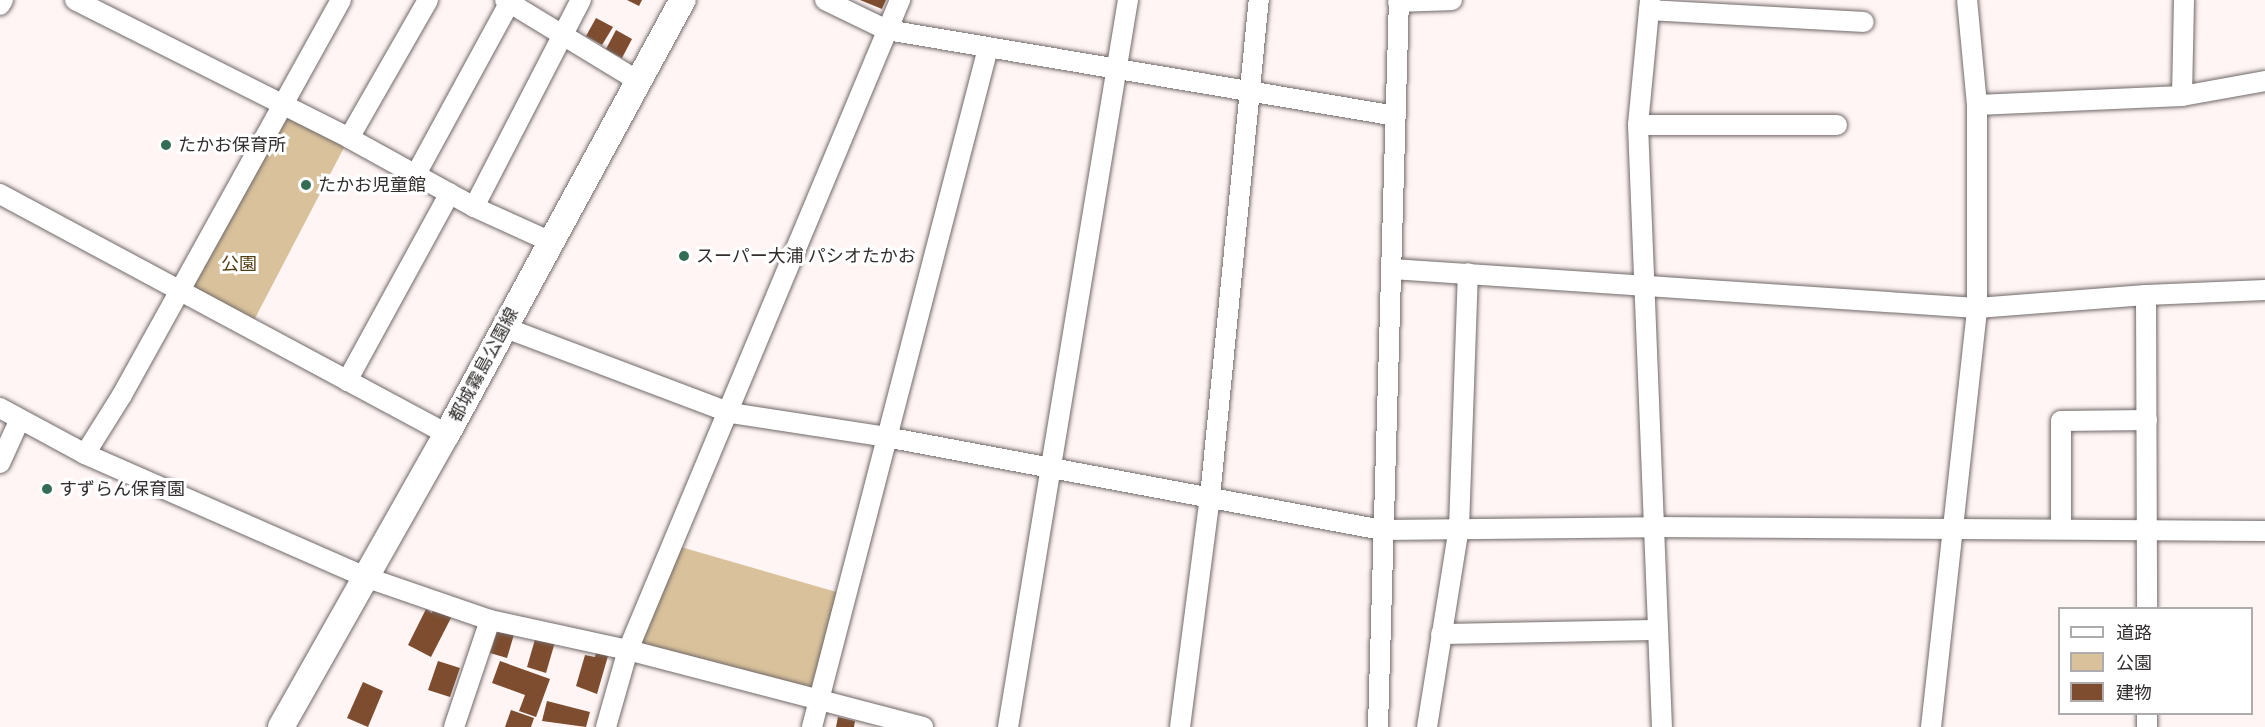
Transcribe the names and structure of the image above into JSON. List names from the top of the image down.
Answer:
{
  "streets": {
    "main road": ["都城霧島公園線"]
  },
  "parks": ["公園"],
  "places": [
    "たかお保育所",
    "たかお児童館",
    "スーパー大浦 パシオたかお",
    "すずらん保育園"
  ],
  "legend": ["道路", "公園", "建物"]
}
